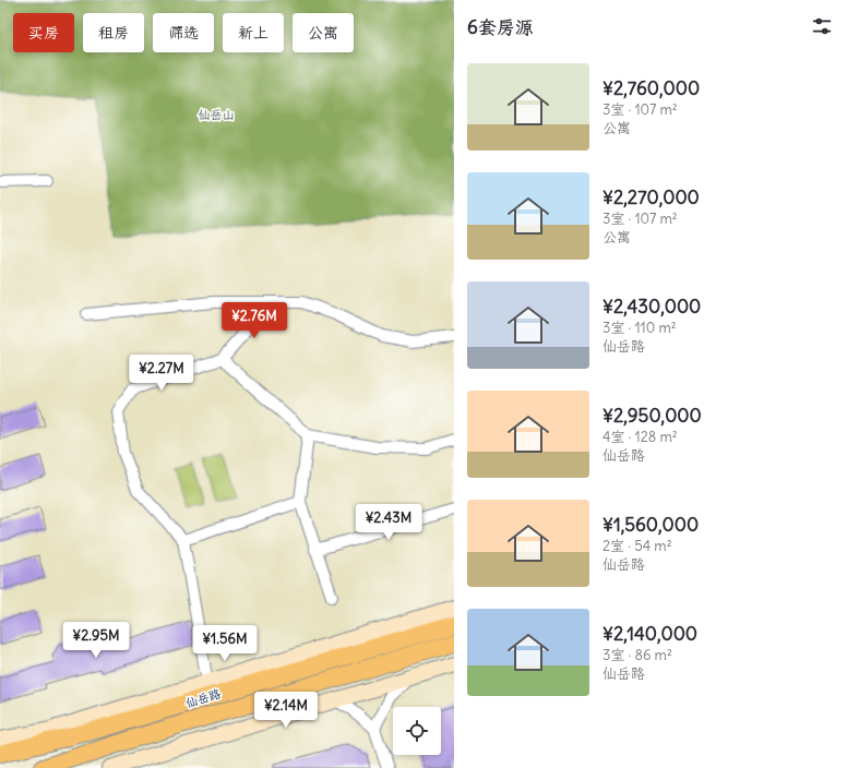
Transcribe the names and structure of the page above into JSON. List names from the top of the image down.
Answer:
{
  "streets": {
    "highway": ["仙岳路"]
  },
  "parks": ["仙岳山"],
  "page": {
    "heading": "6套房源",
    "chip": [
      "买房",
      "租房",
      "筛选",
      "新上",
      "公寓"
    ],
    "list": [
      {
        "name": "¥2,760,000",
        "note": "3室 · 107 m² · 公寓"
      },
      {
        "name": "¥2,270,000",
        "note": "3室 · 107 m² · 公寓"
      },
      {
        "name": "¥2,430,000",
        "note": "3室 · 110 m² · 仙岳路"
      },
      {
        "name": "¥2,950,000",
        "note": "4室 · 128 m² · 仙岳路"
      },
      {
        "name": "¥1,560,000",
        "note": "2室 · 54 m² · 仙岳路"
      },
      {
        "name": "¥2,140,000",
        "note": "3室 · 86 m² · 仙岳路"
      }
    ],
    "price": [
      "¥2.76M",
      "¥2.27M",
      "¥2.43M",
      "¥2.95M",
      "¥1.56M",
      "¥2.14M"
    ]
  }
}
